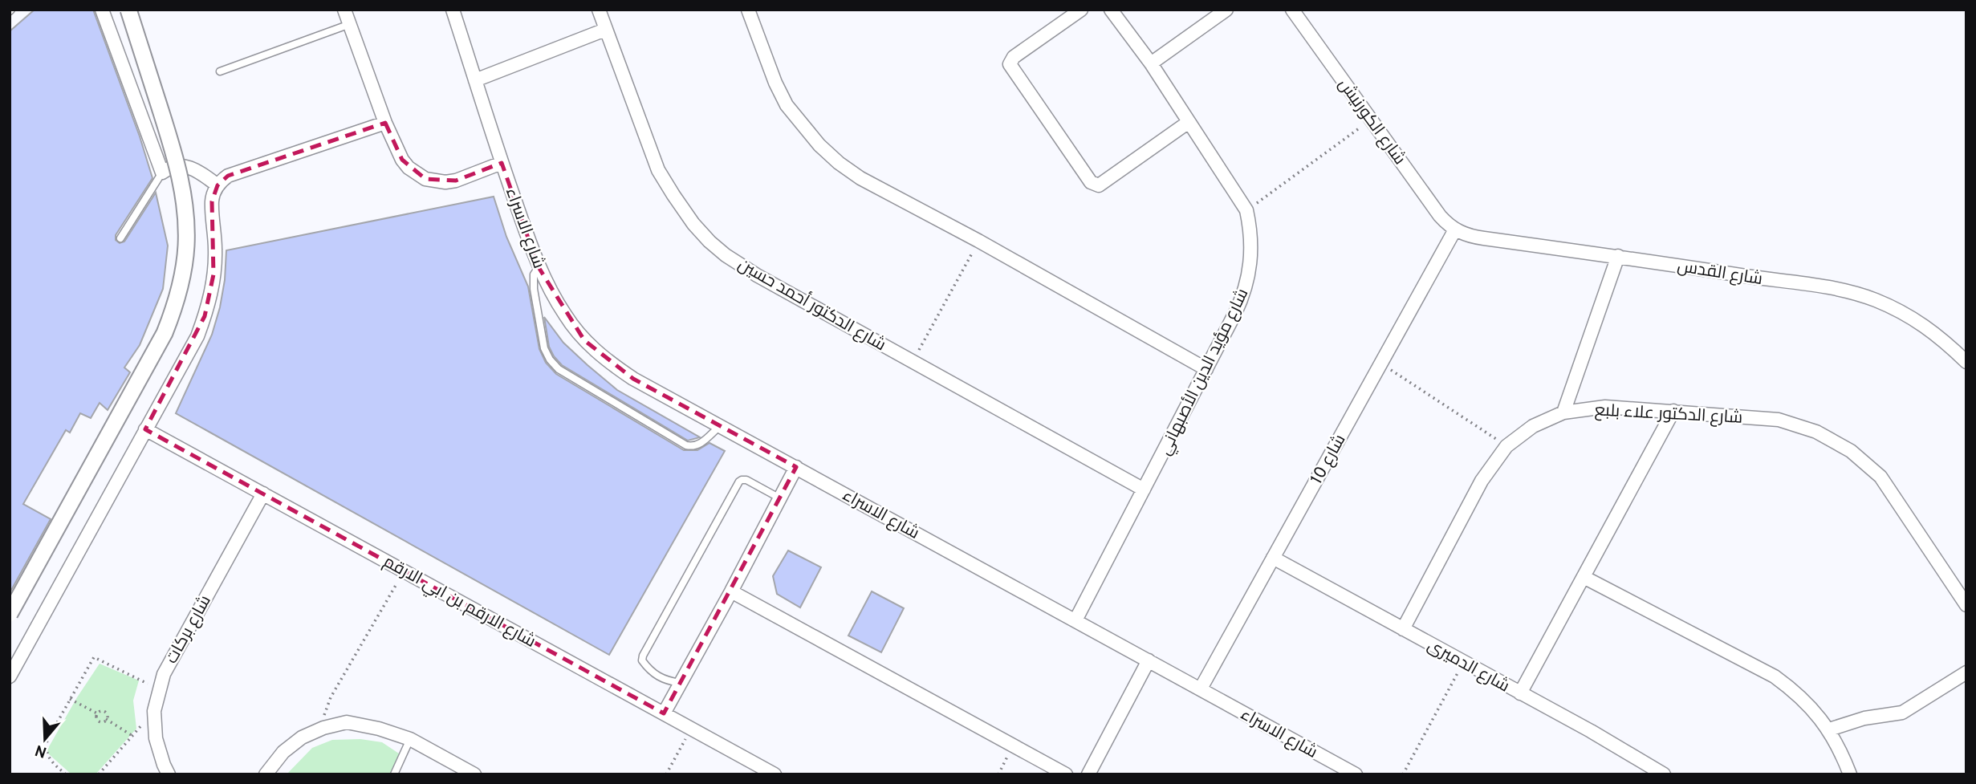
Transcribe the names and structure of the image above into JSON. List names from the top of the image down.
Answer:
{
  "streets": {
    "street": [
      "شارع الكورنيش",
      "شارع الاسراء",
      "شارع القدس",
      "شارع الدكتور أحمد حسين",
      "شارع مؤيد الدين الأصبهاني",
      "شارع الدكتور علاء بلبع",
      "شارع 10",
      "شارع الارقم بن ابي الارقم",
      "شارع بركات",
      "شارع الدميرى"
    ]
  },
  "crossings": [
    ["شارع الكورنيش", "شارع القدس"],
    ["شارع الكورنيش", "شارع 10"],
    ["شارع الاسراء", "شارع مؤيد الدين الأصبهاني"],
    ["شارع الاسراء", "شارع 10"],
    ["شارع القدس", "شارع 10"],
    ["شارع الدكتور أحمد حسين", "شارع مؤيد الدين الأصبهاني"],
    ["شارع الدكتور علاء بلبع", "شارع الدميرى"],
    ["شارع 10", "شارع الدميرى"],
    ["شارع الارقم بن ابي الارقم", "شارع بركات"]
  ],
  "north": "bottom"
}
